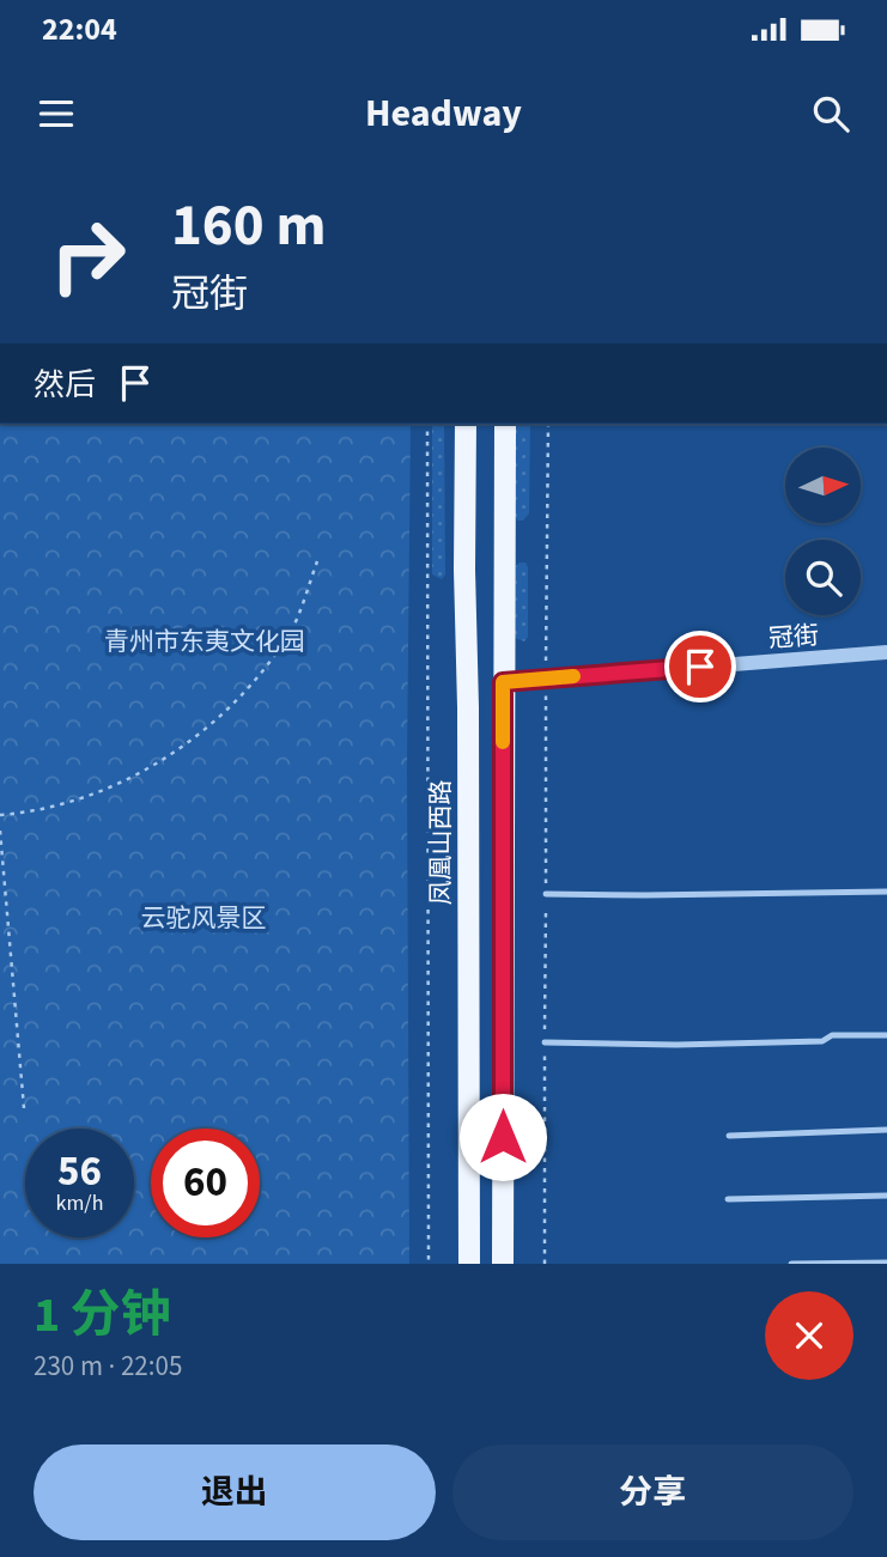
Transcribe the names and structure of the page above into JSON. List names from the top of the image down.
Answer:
{
  "streets": {
    "main road": ["凤凰山西路"],
    "street": ["冠街"]
  },
  "parks": ["青州市东夷文化园", "云驼风景区"],
  "north": "right",
  "page": {
    "status": "22:04",
    "header": "Headway",
    "turn": ["160 m", "冠街"],
    "then": "然后",
    "speed": "56 km/h",
    "limit": "60",
    "heading": ["1 分钟", "230 m · 22:05"],
    "buttons": ["退出", "分享"]
  }
}
